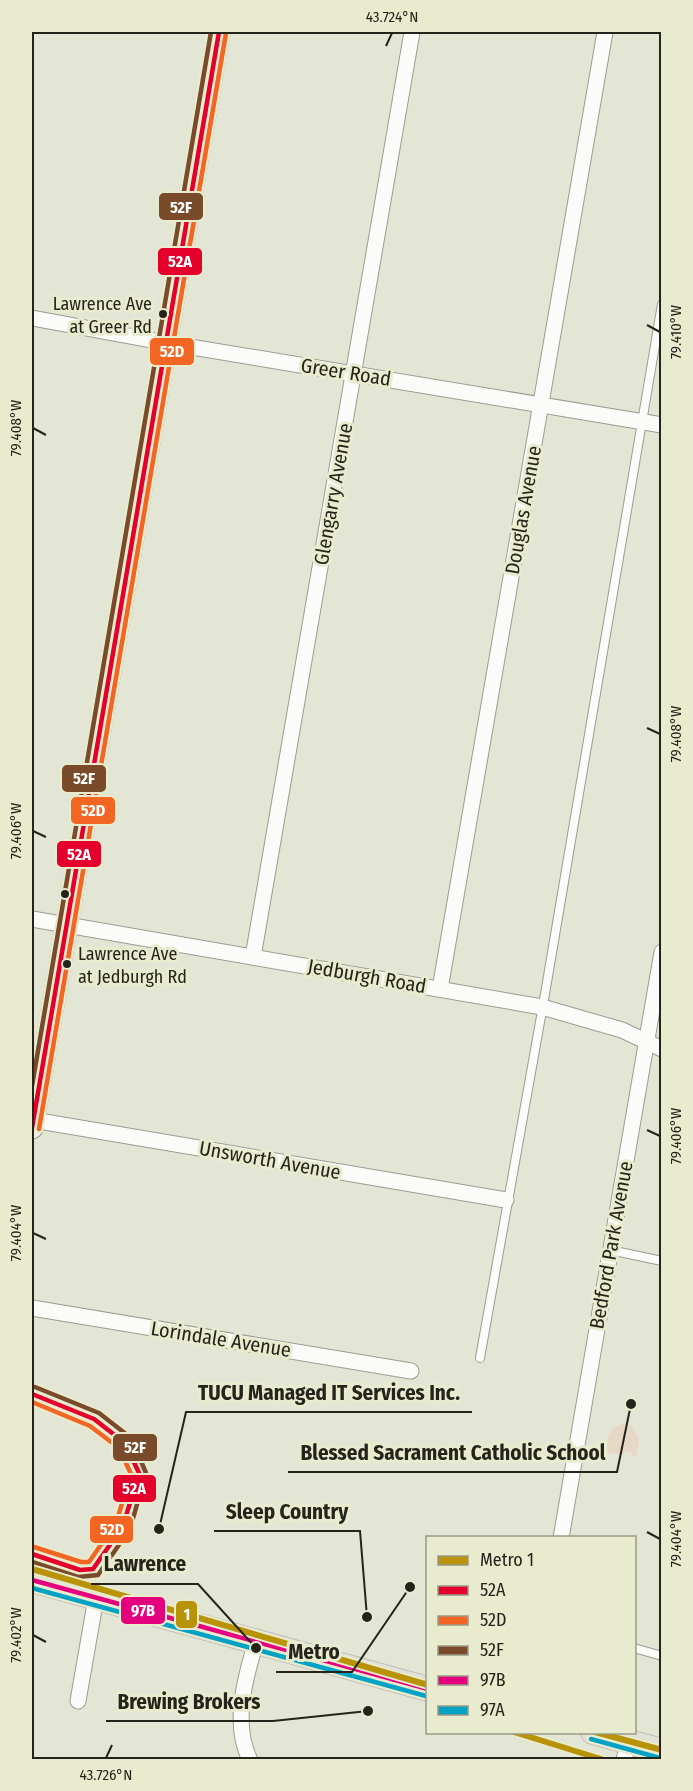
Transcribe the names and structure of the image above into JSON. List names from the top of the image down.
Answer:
{
  "streets": {
    "street": [
      "Greer Road",
      "Glengarry Avenue",
      "Douglas Avenue",
      "Jedburgh Road",
      "Unsworth Avenue",
      "Bedford Park Avenue",
      "Lorindale Avenue"
    ]
  },
  "crossings": [
    ["Greer Road", "Glengarry Avenue"],
    ["Greer Road", "Douglas Avenue"],
    ["Glengarry Avenue", "Jedburgh Road"],
    ["Douglas Avenue", "Jedburgh Road"],
    ["Jedburgh Road", "Bedford Park Avenue"]
  ],
  "places": [
    "Lawrence Ave at Greer Rd",
    "Lawrence Ave at Jedburgh Rd",
    "Blessed Sacrament Catholic School",
    "TUCU Managed IT Services Inc.",
    "Metro",
    "Sleep Country",
    "Lawrence",
    "Brewing Brokers"
  ],
  "lines": [
    "transit line 52A",
    "transit line 52F",
    "transit line 52D",
    "metro line 1",
    "transit line 97B",
    "transit line 97A"
  ],
  "legend": [
    "Metro 1",
    "52A",
    "52D",
    "52F",
    "97B",
    "97A"
  ],
  "coordinates": [
    "43.724°N",
    "79.410°W",
    "79.408°W",
    "79.406°W",
    "79.404°W",
    "79.402°W",
    "43.726°N"
  ]
}
